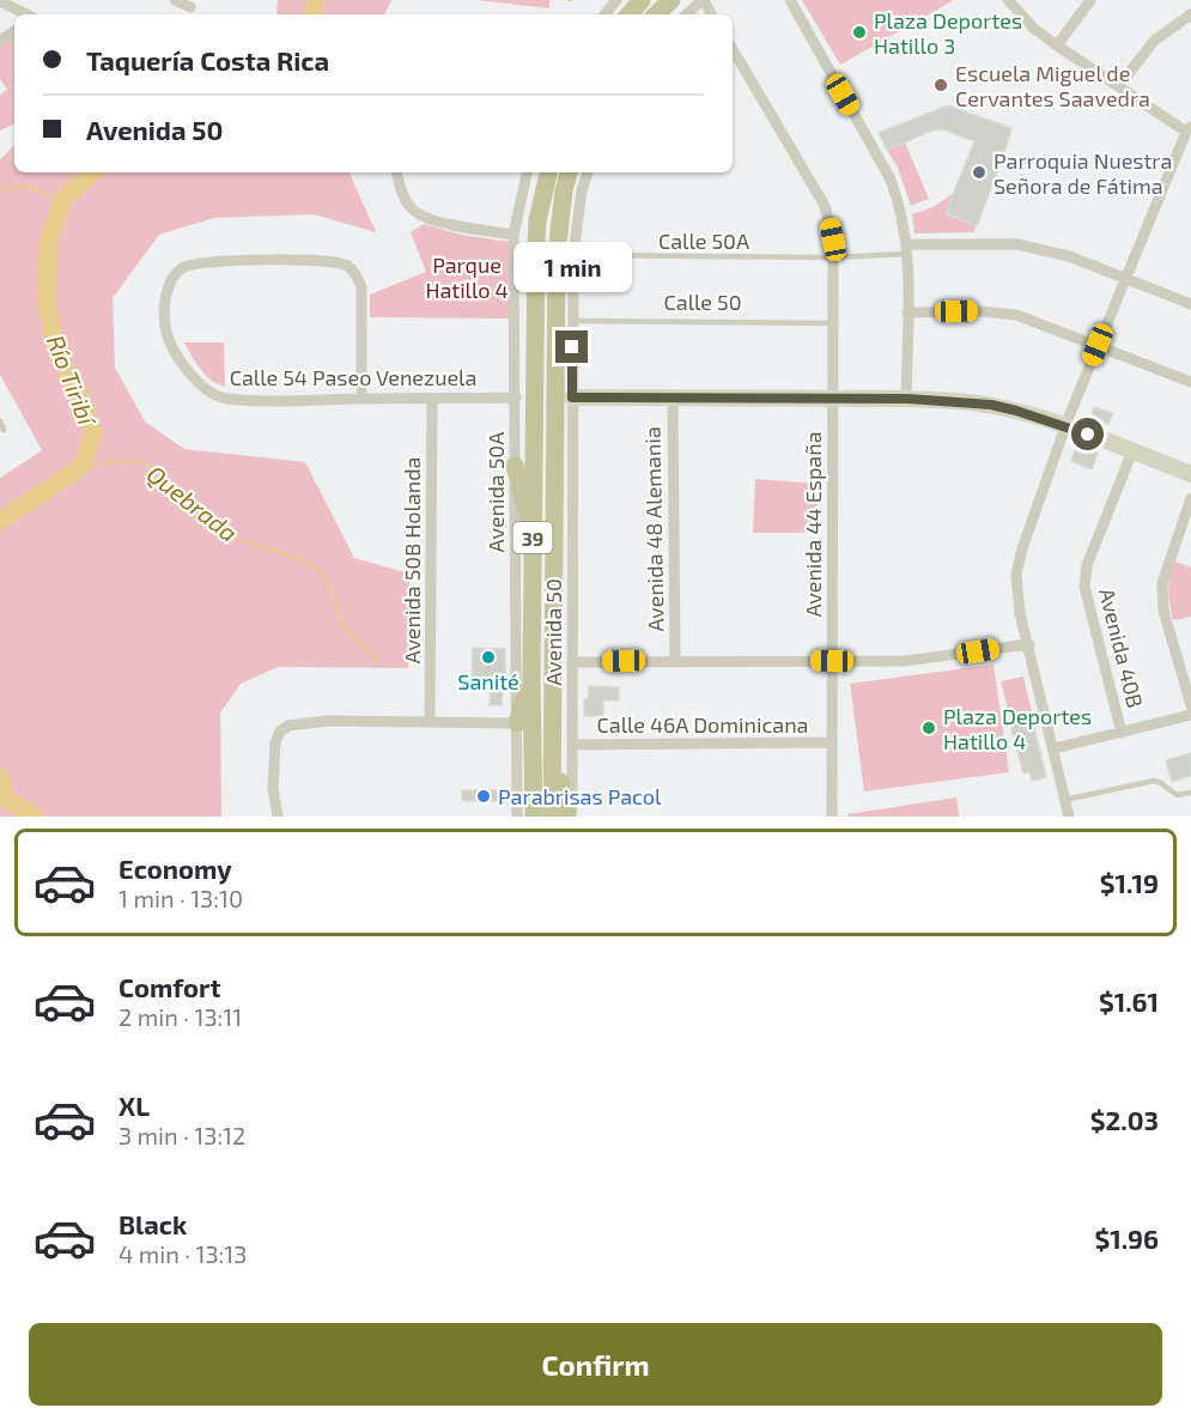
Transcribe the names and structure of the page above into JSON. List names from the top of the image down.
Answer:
{
  "streets": {
    "highway": ["39"],
    "street": [
      "Calle 54 Paseo Venezuela",
      "Avenida 50A",
      "Avenida 44 España",
      "Avenida 48 Alemania",
      "Avenida 50B Holanda",
      "Avenida 50",
      "Avenida 40B",
      "Calle 46A Dominicana"
    ],
    "lane": ["Calle 50A", "Calle 50"]
  },
  "crossings": [
    ["Calle 50A", "Avenida 44 España"],
    ["Calle 50A", "Avenida 50"],
    ["Calle 50", "Avenida 44 España"],
    ["Calle 50", "Avenida 50"],
    ["Calle 54 Paseo Venezuela", "Avenida 50A"],
    ["Calle 54 Paseo Venezuela", "Avenida 50B Holanda"],
    ["Avenida 44 España", "Calle 46A Dominicana"],
    ["Avenida 50", "Calle 46A Dominicana"]
  ],
  "water": ["Río Tiribí", "Quebrada"],
  "parks": ["Parque Hatillo 4"],
  "places": [
    "Plaza Deportes Hatillo 3",
    "Escuela Miguel de Cervantes Saavedra",
    "Parroquia Nuestra Señora de Fátima",
    "Sanité",
    "Plaza Deportes Hatillo 4",
    "Parabrisas Pacol"
  ],
  "page": {
    "banner": ["Taquería Costa Rica", "Avenida 50"],
    "bubble": "1 min",
    "list": [
      {
        "name": "Economy",
        "note": "1 min · 13:10",
        "value": "$1.19"
      },
      {
        "name": "Comfort",
        "note": "2 min · 13:11",
        "value": "$1.61"
      },
      {
        "name": "XL",
        "note": "3 min · 13:12",
        "value": "$2.03"
      },
      {
        "name": "Black",
        "note": "4 min · 13:13",
        "value": "$1.96"
      }
    ],
    "buttons": "Confirm"
  }
}
